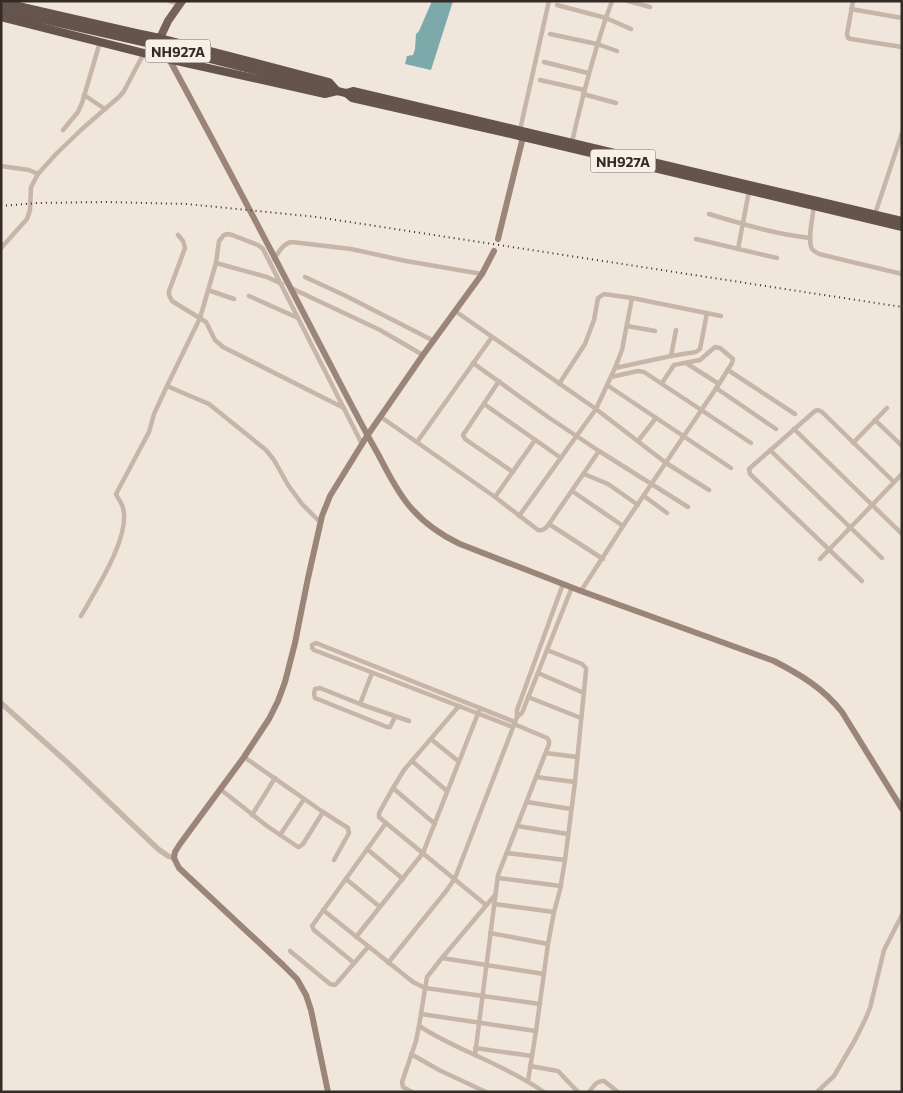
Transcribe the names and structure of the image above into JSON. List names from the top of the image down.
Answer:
{
  "streets": {
    "highway": ["NH927A"]
  }
}
